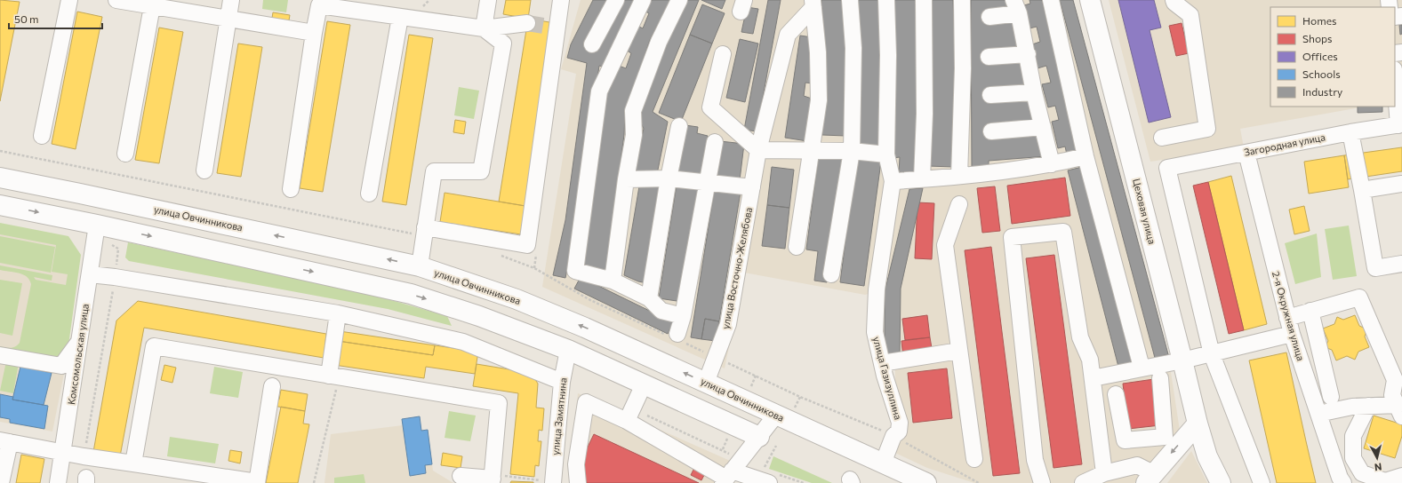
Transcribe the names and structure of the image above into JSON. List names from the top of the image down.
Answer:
{
  "streets": {
    "main road": ["Цеховая улица", "улица Овчинникова"],
    "street": [
      "Загородная улица",
      "улица Восточно-Желябова",
      "2-я Окружная улица",
      "Комсомольская улица",
      "улица Газизуллина",
      "улица Замятнина"
    ]
  },
  "crossings": [
    ["Загородная улица", "2-я Окружная улица"],
    ["улица Овчинникова", "улица Восточно-Желябова"],
    ["улица Овчинникова", "улица Газизуллина"]
  ],
  "legend": [
    "Homes",
    "Shops",
    "Offices",
    "Schools",
    "Industry"
  ],
  "scale_bar": "50 m",
  "north": "bottom"
}
